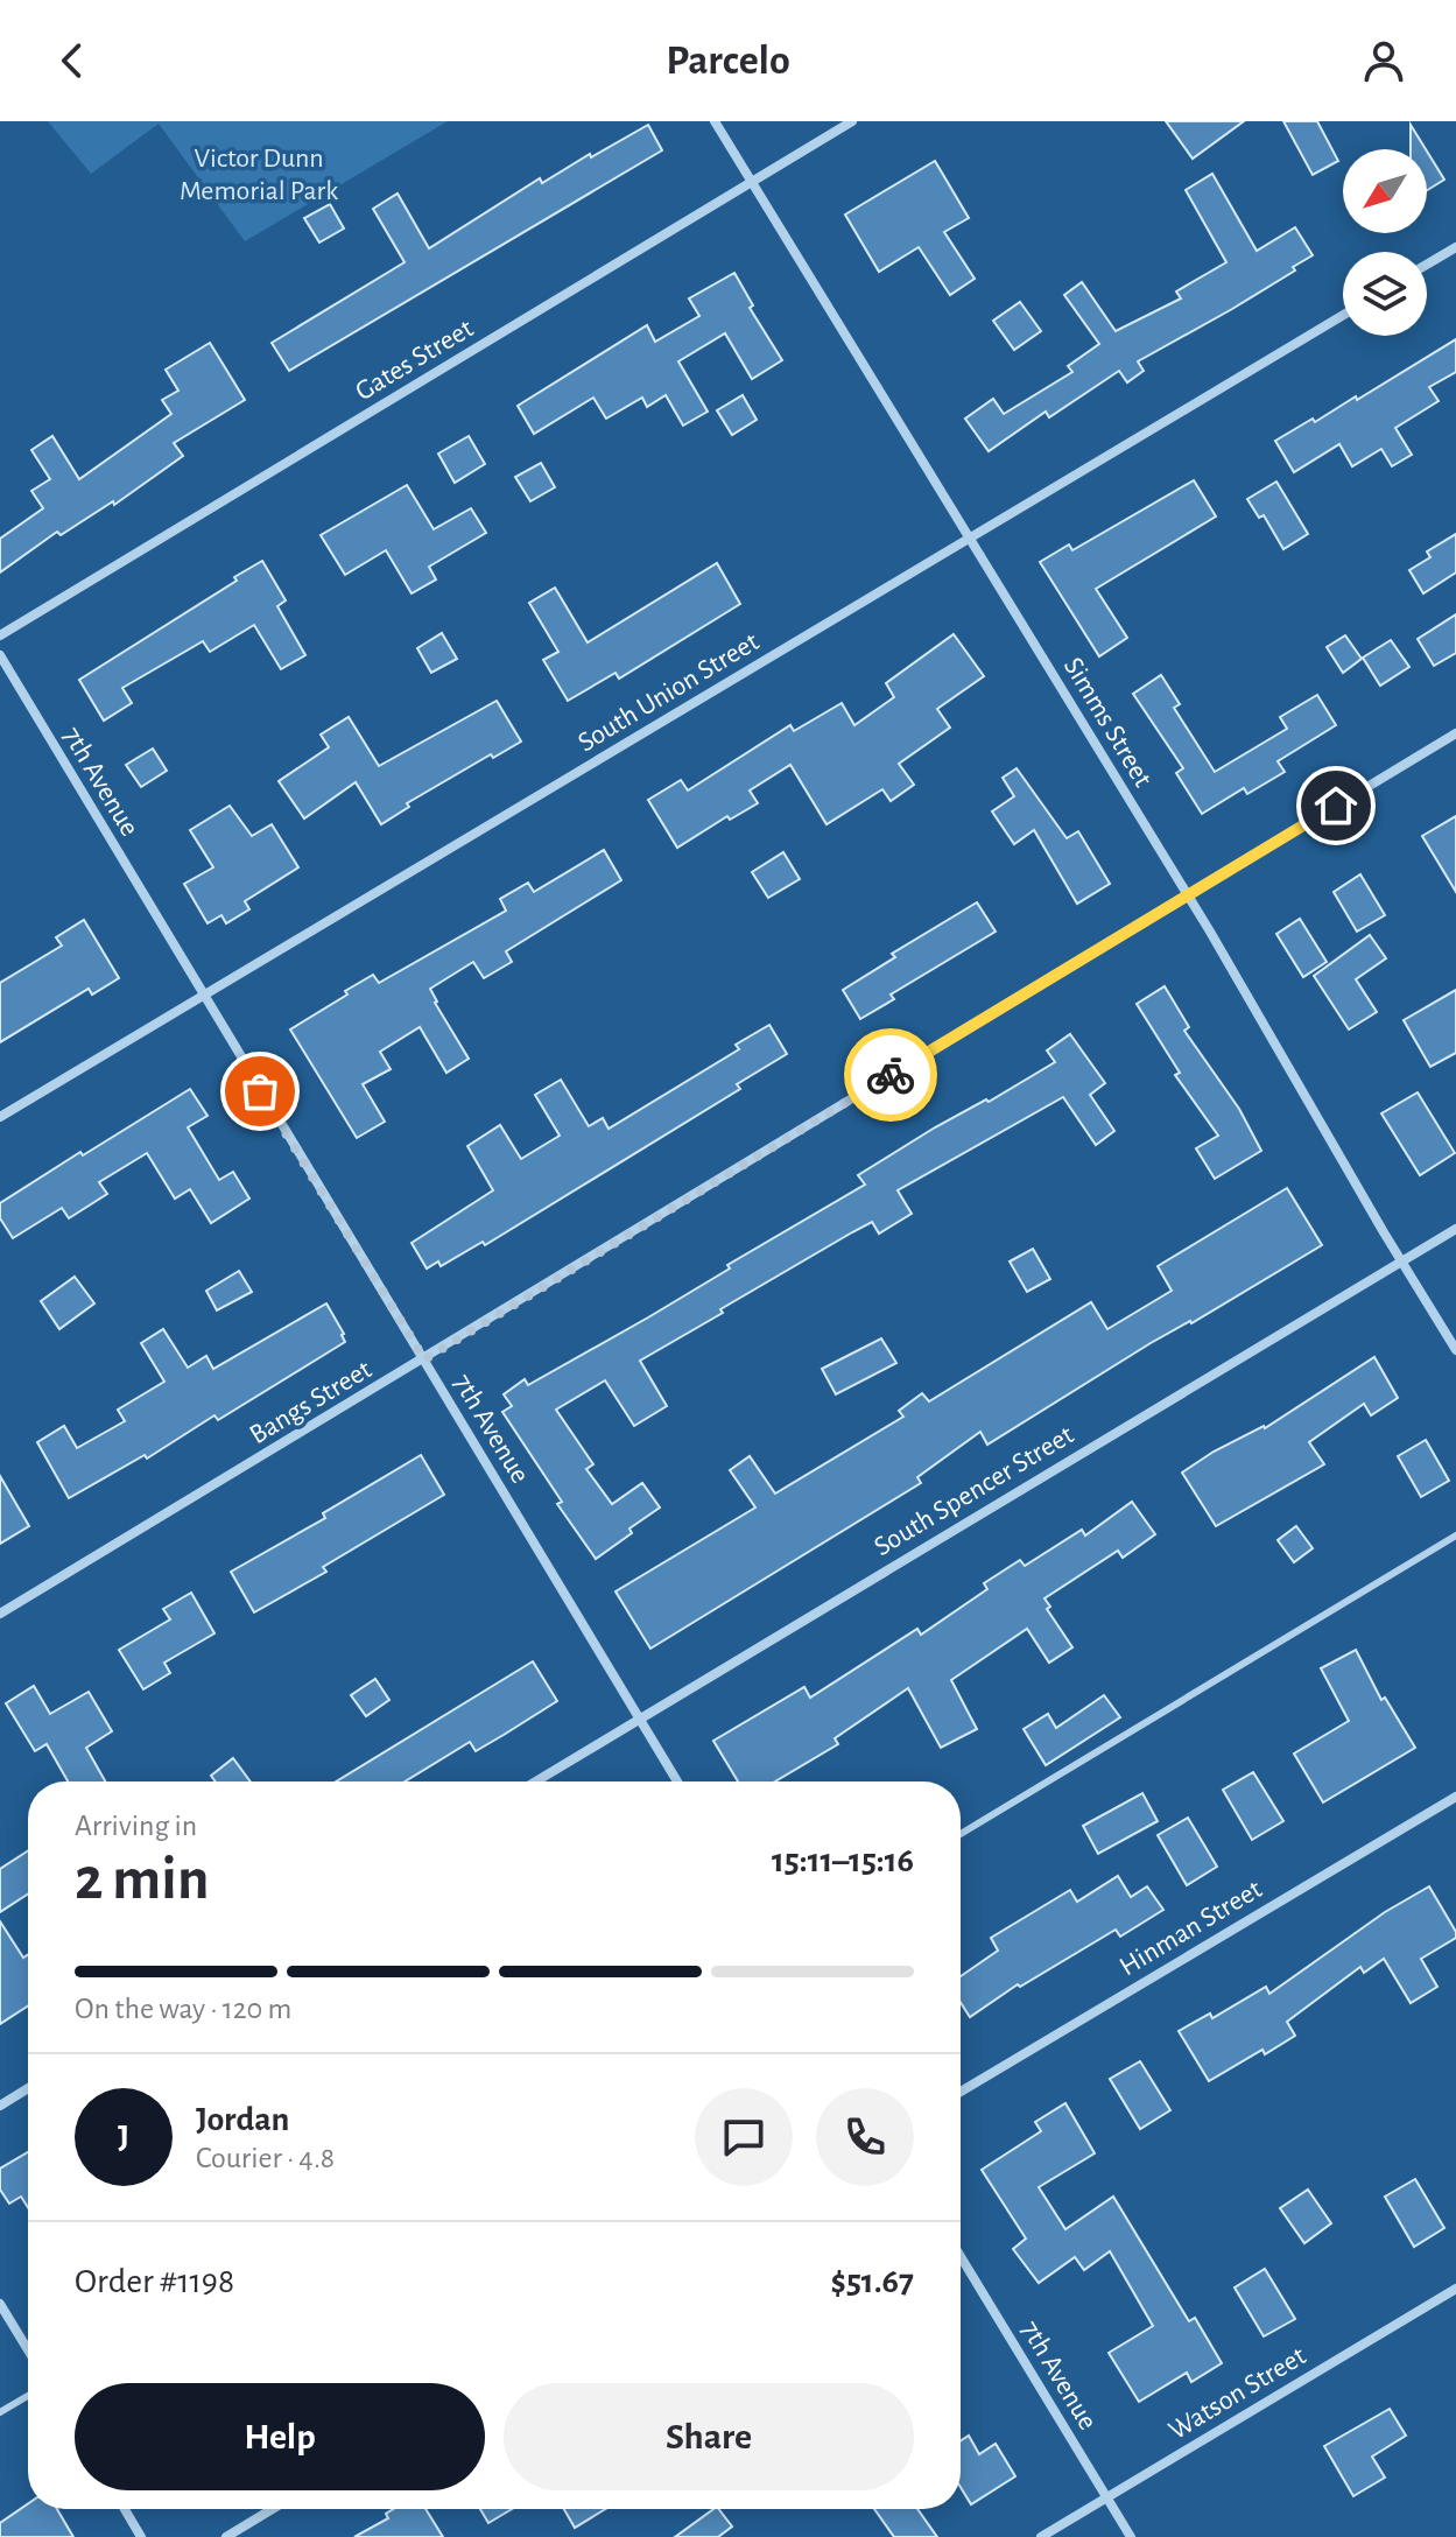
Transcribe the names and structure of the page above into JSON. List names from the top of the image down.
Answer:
{
  "streets": {
    "street": [
      "Gates Street",
      "South Union Street",
      "Simms Street",
      "7th Avenue",
      "Bangs Street",
      "South Spencer Street",
      "Hinman Street",
      "Watson Street"
    ]
  },
  "crossings": [
    ["Gates Street", "Simms Street"],
    ["South Union Street", "Simms Street"],
    ["South Union Street", "7th Avenue"],
    ["Simms Street", "Bangs Street"],
    ["Simms Street", "South Spencer Street"],
    ["7th Avenue", "Bangs Street"],
    ["7th Avenue", "South Spencer Street"],
    ["7th Avenue", "Watson Street"]
  ],
  "parks": ["Victor Dunn Memorial Park"],
  "north": "bottom left",
  "page": {
    "header": "Parcelo",
    "heading": ["2 min", "Arriving in", "15:11–15:16"],
    "panel": [
      "Jordan",
      "Courier · 4.8",
      "Order #1198",
      "$51.67"
    ],
    "bar": "On the way · 120 m",
    "round": "J",
    "buttons": ["Help", "Share"]
  }
}
